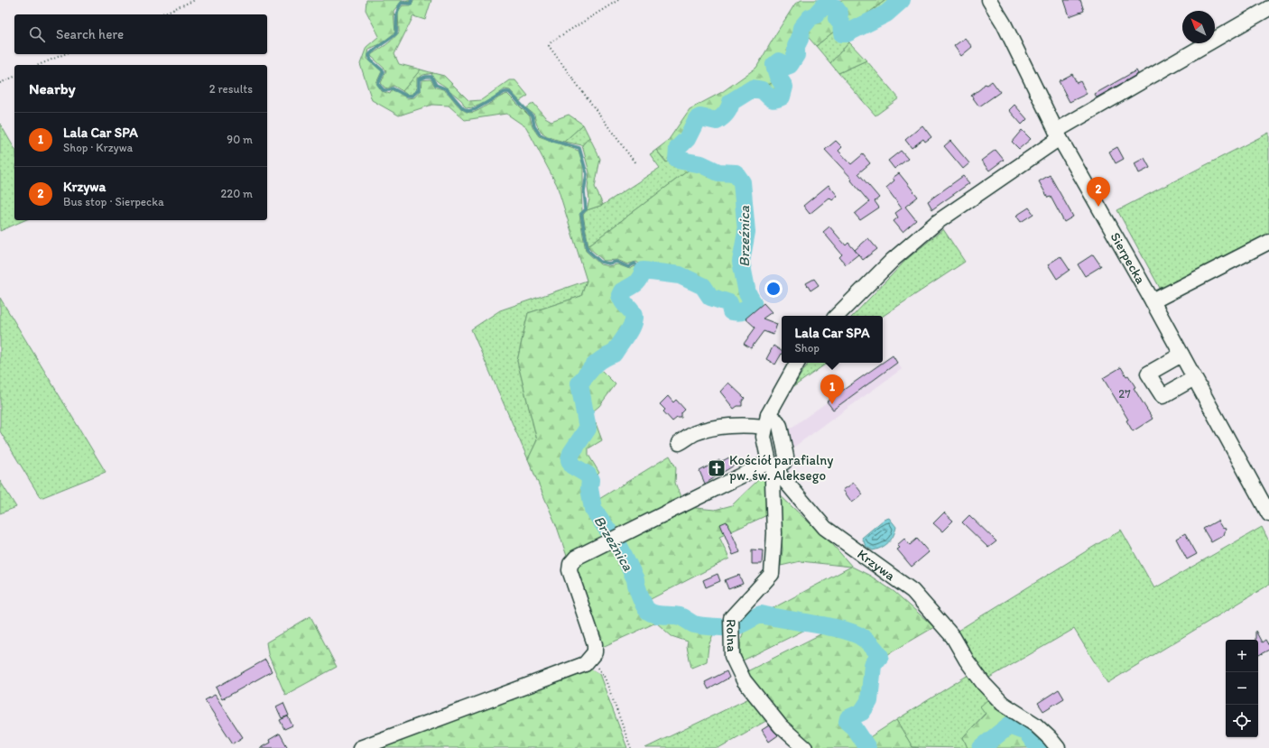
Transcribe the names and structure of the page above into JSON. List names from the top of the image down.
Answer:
{
  "streets": {
    "street": ["Sierpecka", "Krzywa", "Rolna"]
  },
  "crossings": [
    ["Krzywa", "Rolna"]
  ],
  "water": ["Brzeźnica"],
  "places": {
    "church": ["Kościół parafialny pw. św. Aleksego"]
  },
  "house_numbers": ["27"],
  "north": "top left",
  "page": {
    "search": "Search here",
    "heading": ["Nearby", "2 results"],
    "list": [
      {
        "mark": "1",
        "name": "Lala Car SPA",
        "note": "Shop · Krzywa",
        "value": "90 m"
      },
      {
        "mark": "2",
        "name": "Krzywa",
        "note": "Bus stop · Sierpecka",
        "value": "220 m"
      }
    ],
    "pins": ["2", "1"],
    "popup": ["Lala Car SPA", "Shop"],
    "map_buttons": ["+", "−"]
  }
}
